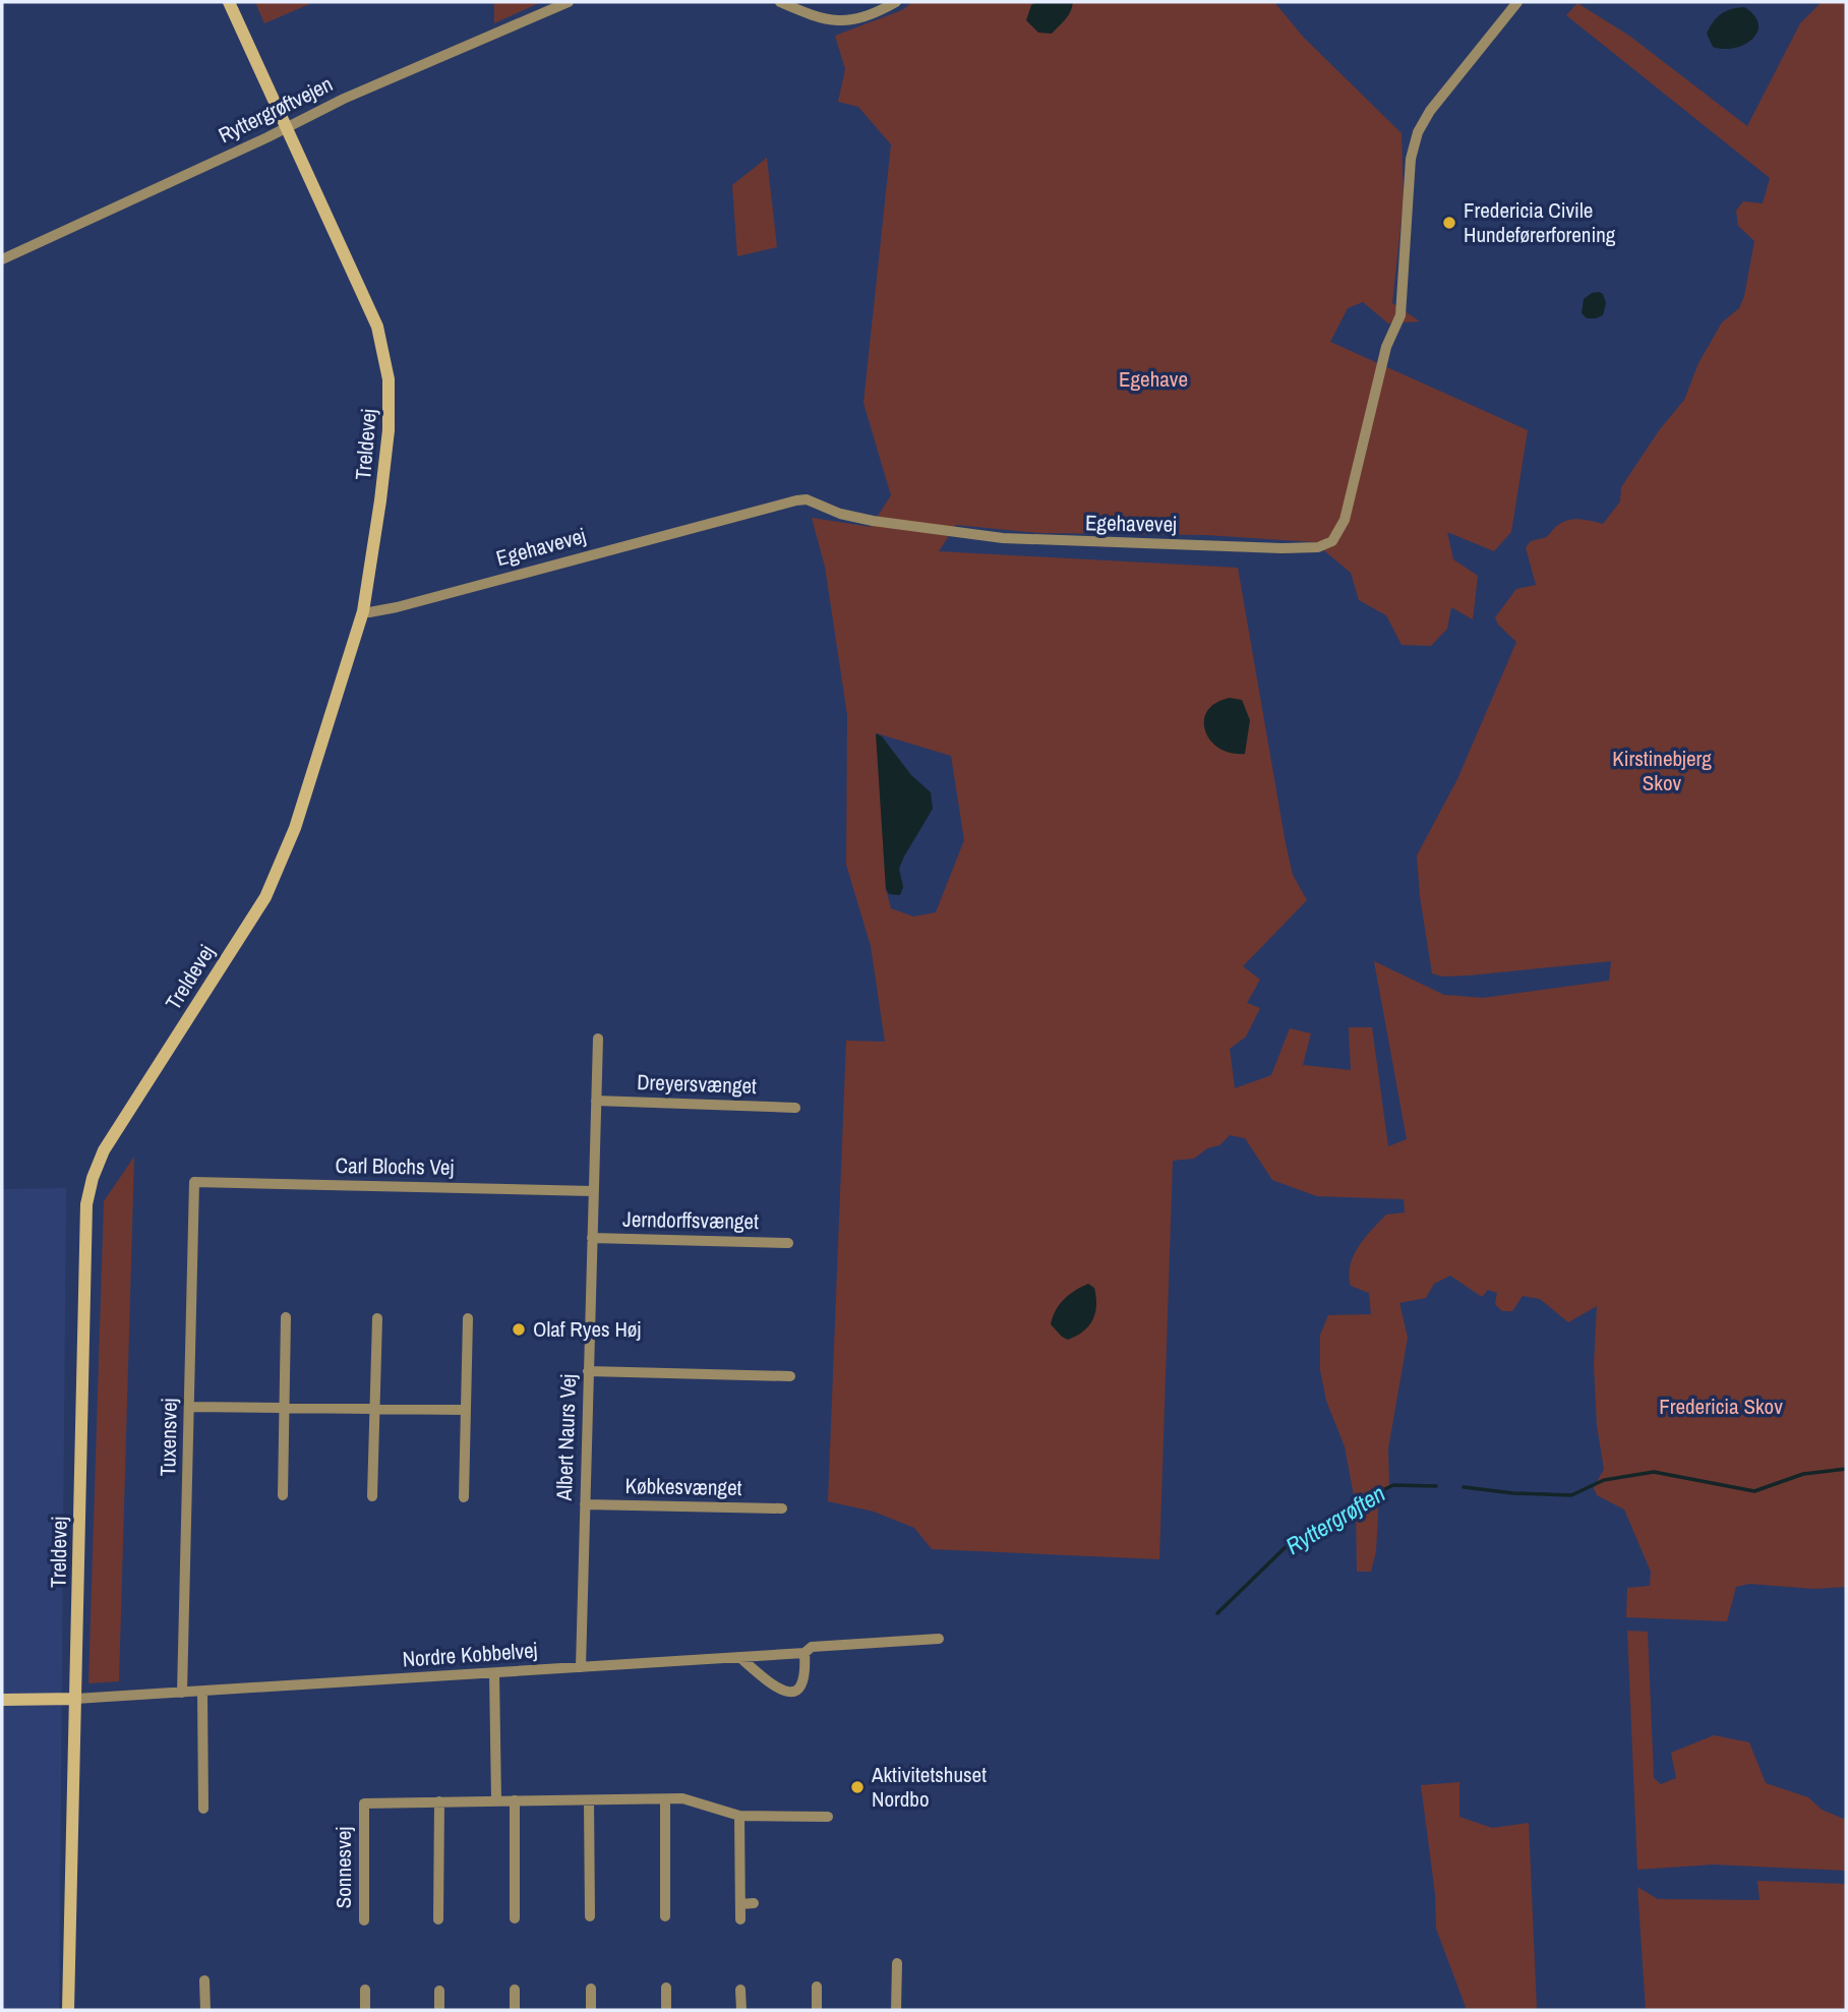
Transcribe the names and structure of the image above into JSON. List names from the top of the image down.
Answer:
{
  "streets": {
    "street": [
      "Ryttergrøftvejen",
      "Treldevej",
      "Egehavevej",
      "Dreyersvænget",
      "Carl Blochs Vej",
      "Jerndorffsvænget",
      "Tuxensvej",
      "Albert Naurs Vej",
      "Købkesvænget",
      "Nordre Kobbelvej",
      "Sonnesvej"
    ]
  },
  "crossings": [
    ["Ryttergrøftvejen", "Treldevej"],
    ["Treldevej", "Egehavevej"],
    ["Treldevej", "Nordre Kobbelvej"],
    ["Dreyersvænget", "Albert Naurs Vej"],
    ["Carl Blochs Vej", "Tuxensvej"],
    ["Carl Blochs Vej", "Albert Naurs Vej"],
    ["Jerndorffsvænget", "Albert Naurs Vej"],
    ["Tuxensvej", "Nordre Kobbelvej"],
    ["Albert Naurs Vej", "Købkesvænget"],
    ["Albert Naurs Vej", "Nordre Kobbelvej"]
  ],
  "water": ["Ryttergrøften"],
  "parks": ["Egehave", "Kirstinebjerg Skov", "Fredericia Skov"],
  "places": ["Fredericia Civile Hundeførerforening", "Olaf Ryes Høj", "Aktivitetshuset Nordbo"]
}
